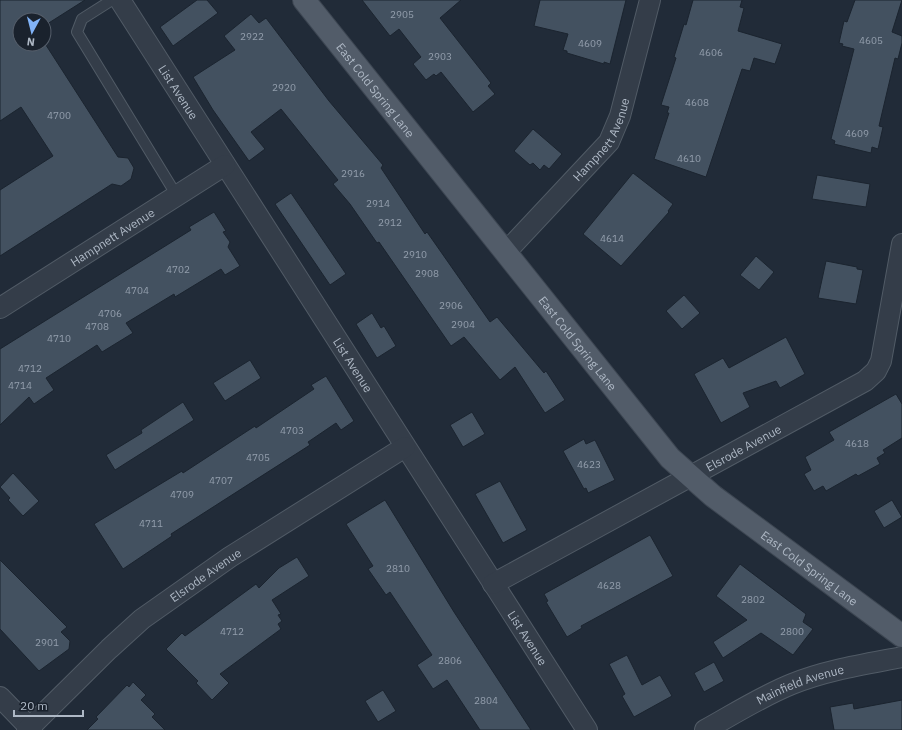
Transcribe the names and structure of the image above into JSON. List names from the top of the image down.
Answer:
{
  "streets": {
    "main road": ["East Cold Spring Lane"],
    "street": [
      "List Avenue",
      "Hampnett Avenue",
      "Elsrode Avenue",
      "Mainfield Avenue"
    ]
  },
  "crossings": [
    ["East Cold Spring Lane", "Hampnett Avenue"],
    ["East Cold Spring Lane", "Elsrode Avenue"],
    ["List Avenue", "Hampnett Avenue"],
    ["List Avenue", "Elsrode Avenue"]
  ],
  "house_numbers": [
    "2905",
    "2922",
    "4605",
    "4609",
    "4606",
    "2903",
    "2920",
    "4608",
    "4700",
    "4609",
    "4610",
    "2916",
    "2914",
    "2912",
    "4614",
    "2910",
    "4702",
    "2908",
    "4704",
    "2906",
    "4706",
    "2904",
    "4708",
    "4710",
    "4712",
    "4714",
    "4703",
    "4618",
    "4705",
    "4623",
    "4707",
    "4709",
    "4711",
    "2810",
    "4628",
    "2802",
    "4712",
    "2800",
    "2901",
    "2806",
    "2804"
  ],
  "scale_bar": "20 m",
  "north": "bottom"
}
